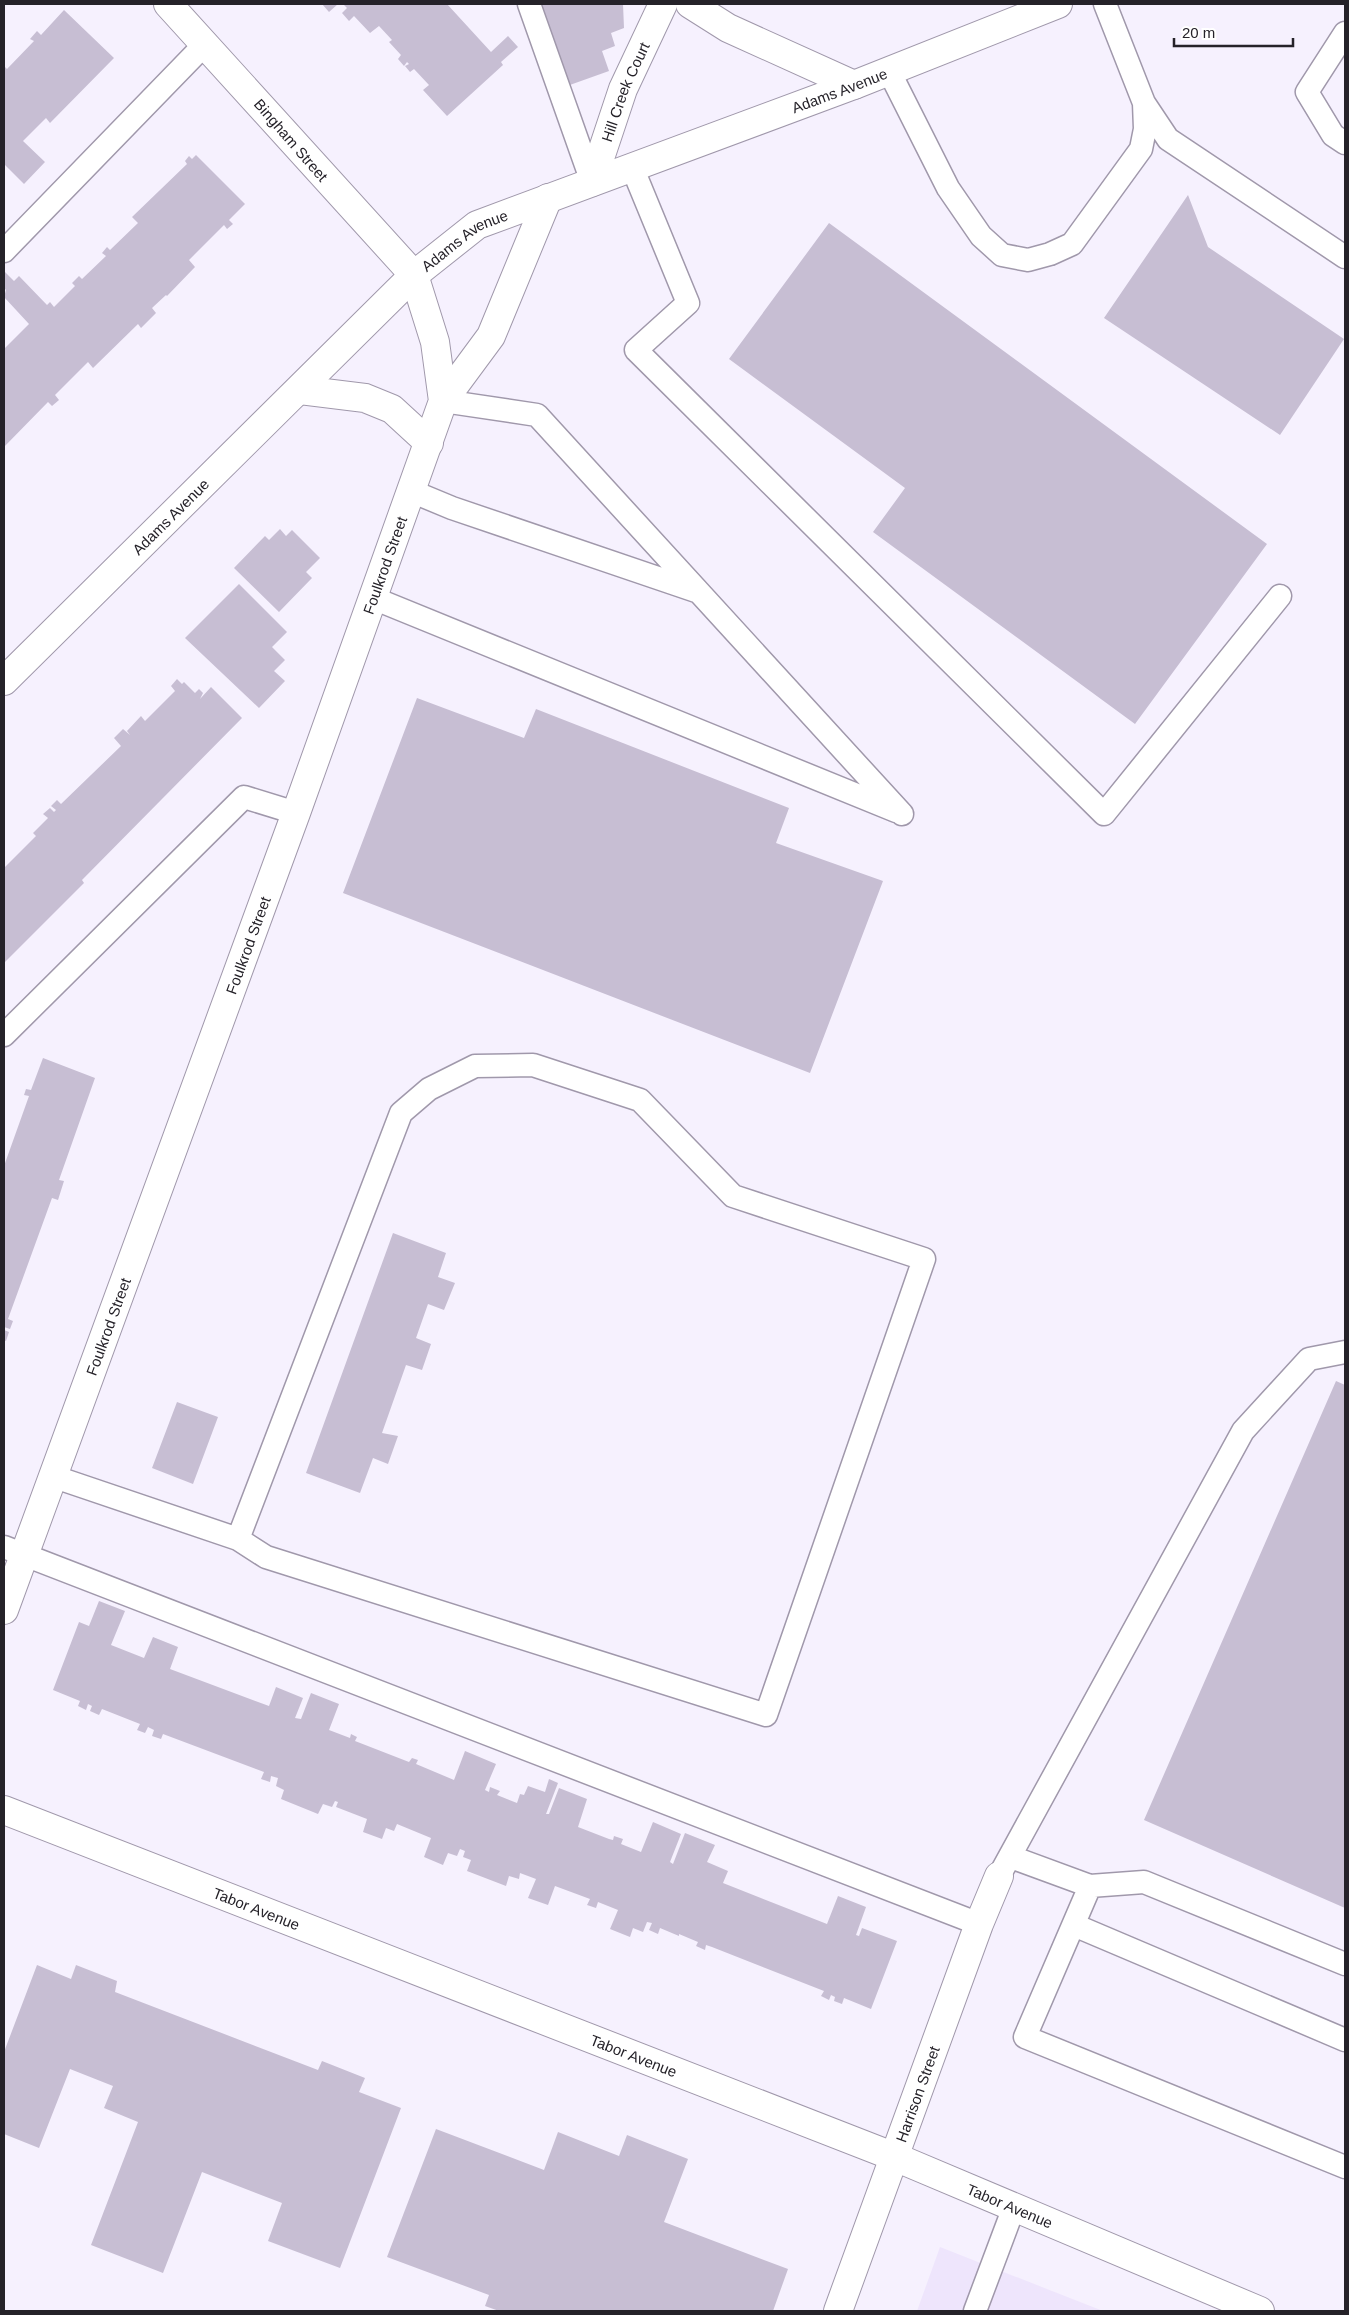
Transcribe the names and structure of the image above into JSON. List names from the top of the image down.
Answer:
{
  "streets": {
    "main road": [
      "Adams Avenue",
      "Hill Creek Court",
      "Bingham Street",
      "Foulkrod Street",
      "Tabor Avenue",
      "Harrison Street"
    ]
  },
  "crossings": [
    ["Adams Avenue", "Hill Creek Court"],
    ["Adams Avenue", "Bingham Street"],
    ["Adams Avenue", "Foulkrod Street"],
    ["Bingham Street", "Foulkrod Street"],
    ["Tabor Avenue", "Harrison Street"]
  ],
  "scale_bar": "20 m"
}
